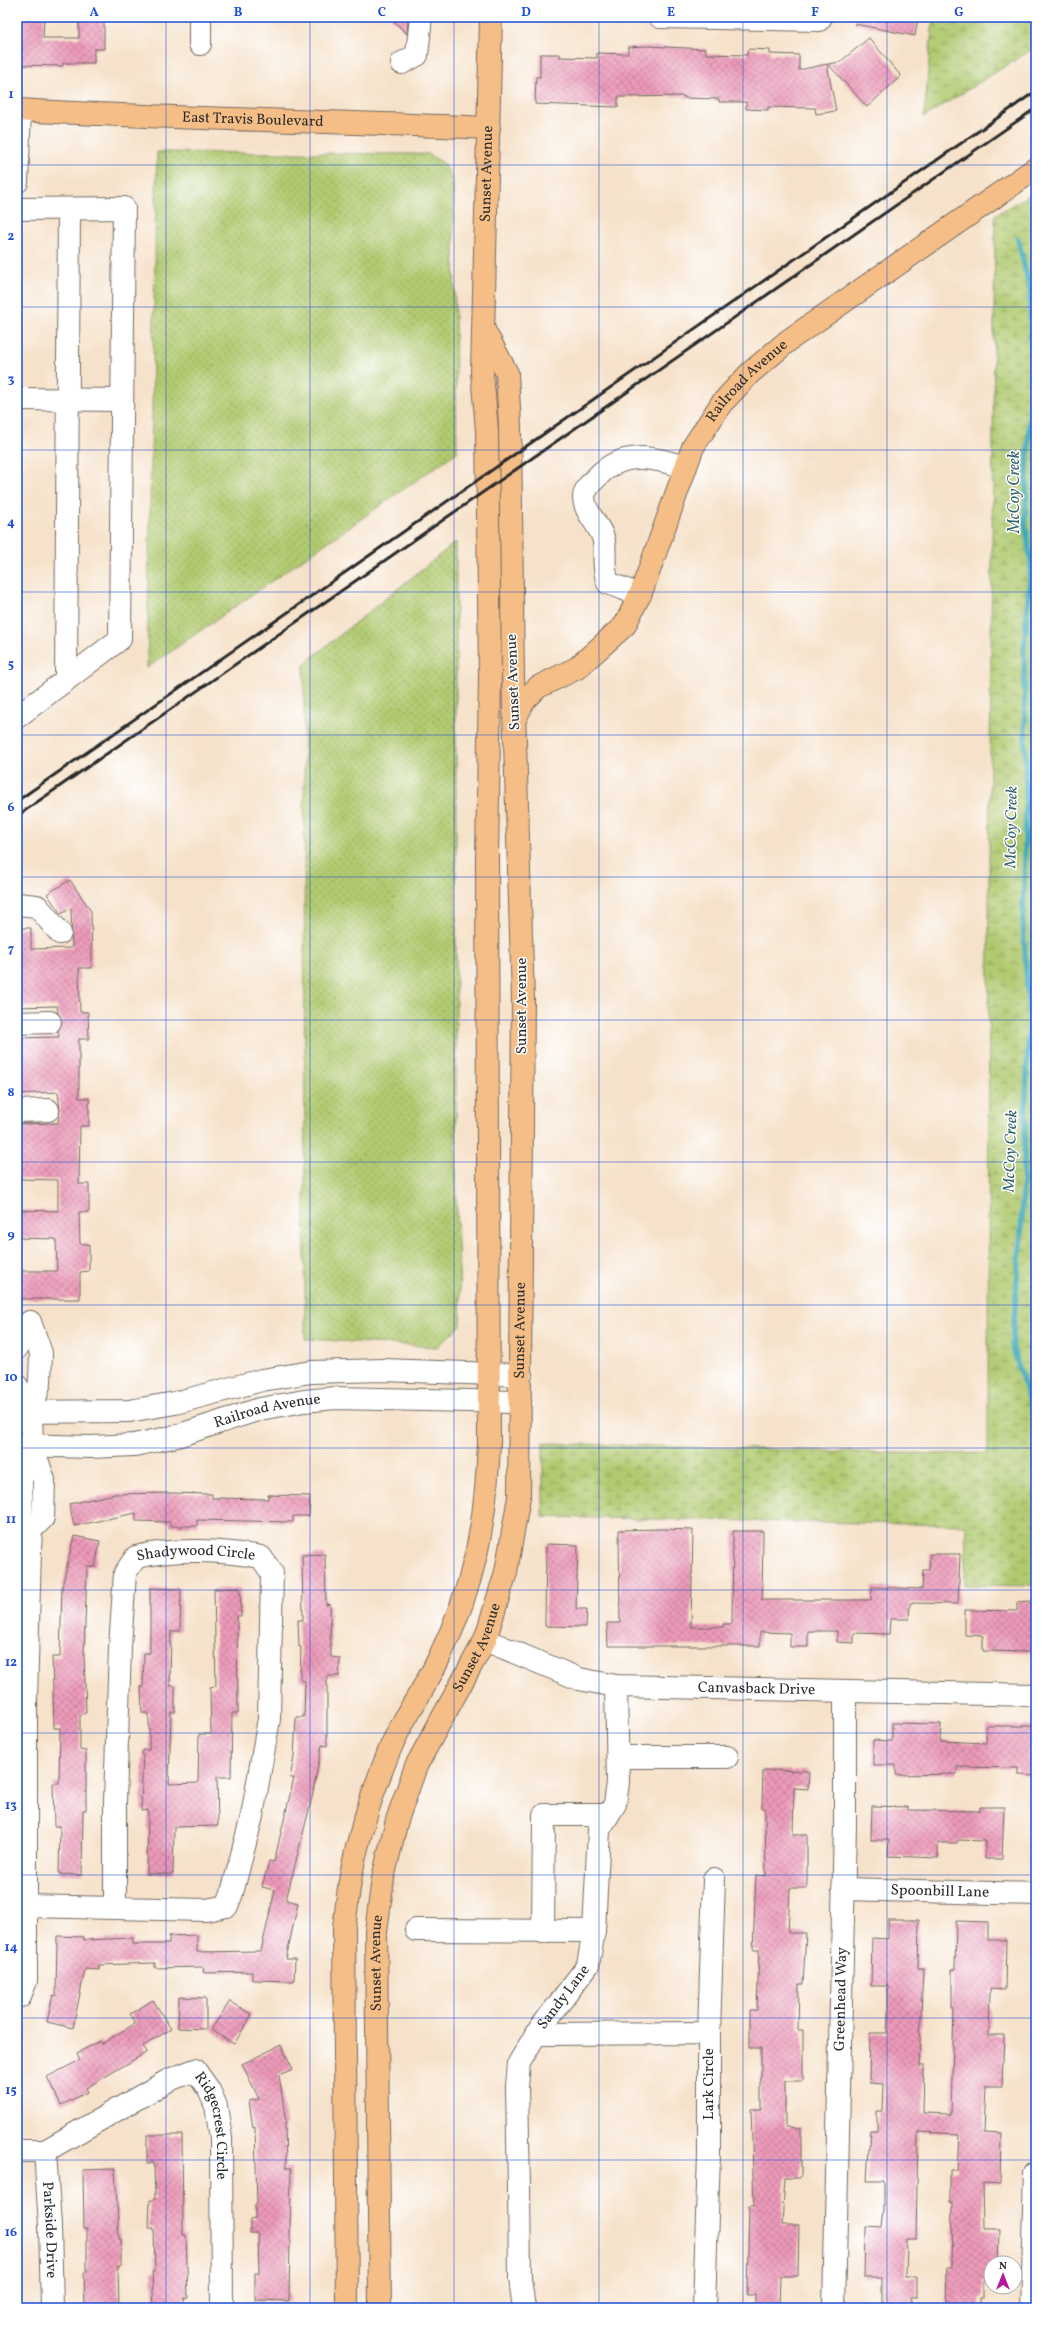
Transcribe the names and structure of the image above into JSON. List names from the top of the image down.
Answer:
{
  "streets": {
    "main road": ["East Travis Boulevard", "Sunset Avenue", "Railroad Avenue"],
    "street": [
      "Shadywood Circle",
      "Canvasback Drive",
      "Spoonbill Lane",
      "Sandy Lane",
      "Greenhead Way",
      "Lark Circle",
      "Ridgecrest Circle",
      "Parkside Drive"
    ]
  },
  "crossings": [
    ["East Travis Boulevard", "Sunset Avenue"],
    ["Sunset Avenue", "Railroad Avenue"],
    ["Sunset Avenue", "Canvasback Drive"],
    ["Canvasback Drive", "Sandy Lane"],
    ["Canvasback Drive", "Greenhead Way"],
    ["Spoonbill Lane", "Greenhead Way"],
    ["Sandy Lane", "Lark Circle"],
    ["Ridgecrest Circle", "Parkside Drive"]
  ],
  "water": ["McCoy Creek"],
  "north": "top",
  "grid": {
    "columns": [
      "A",
      "B",
      "C",
      "D",
      "E",
      "F",
      "G"
    ],
    "rows": [
      "1",
      "2",
      "3",
      "4",
      "5",
      "6",
      "7",
      "8",
      "9",
      "10",
      "11",
      "12",
      "13",
      "14",
      "15",
      "16"
    ]
  }
}
